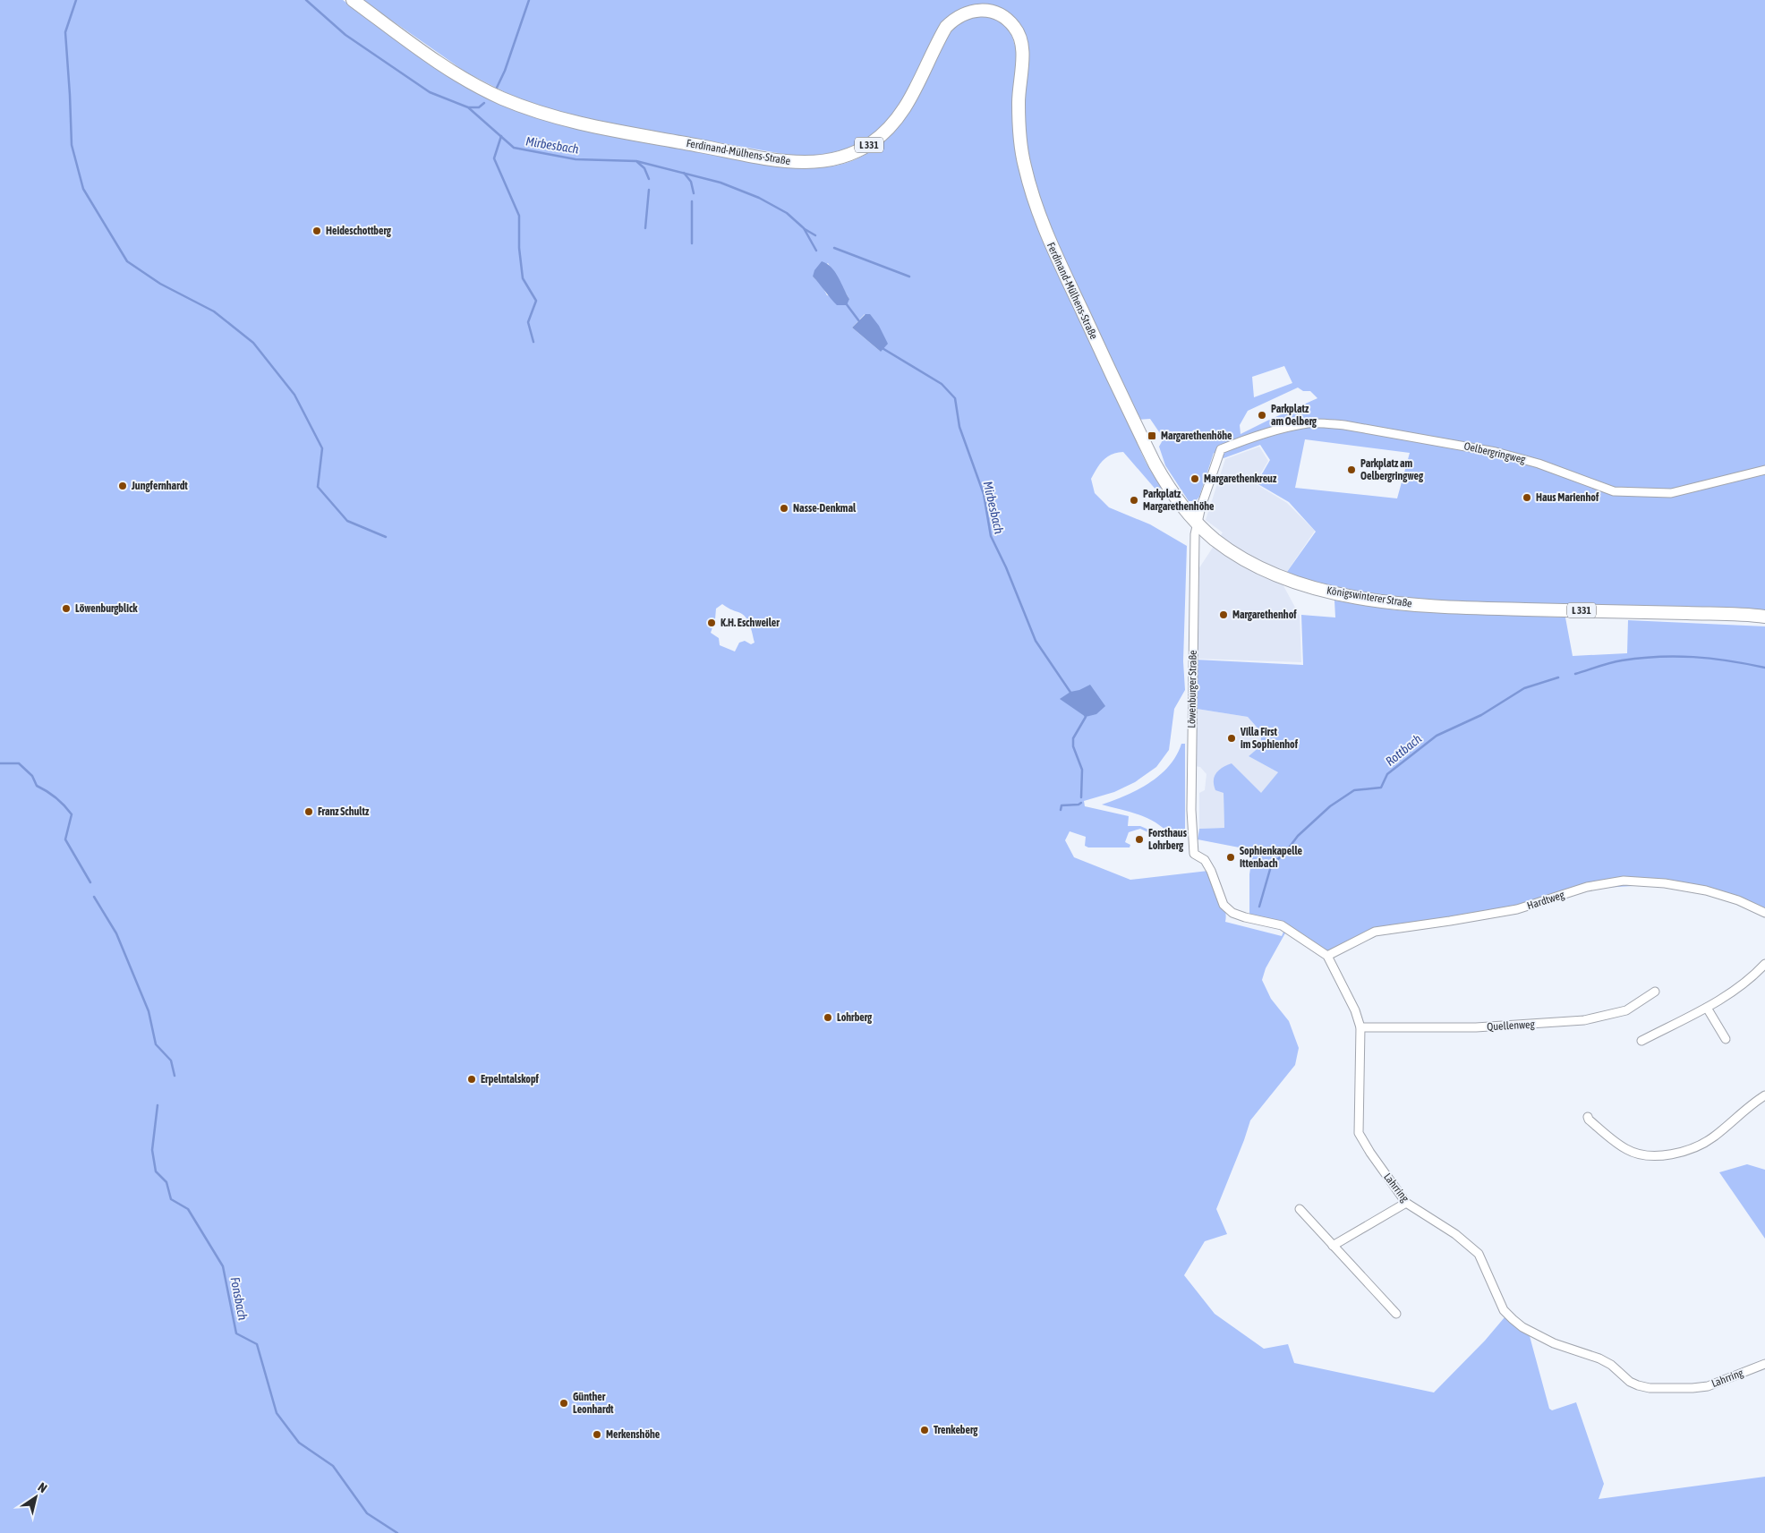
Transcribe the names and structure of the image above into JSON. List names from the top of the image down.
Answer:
{
  "streets": {
    "main road": ["L 331", "Ferdinand-Mülhens-Straße", "Königswinterer Straße"],
    "street": [
      "Oelbergringweg",
      "Löwenburger Straße",
      "Hardtweg",
      "Quellenweg",
      "Lahrring"
    ]
  },
  "crossings": [
    ["Ferdinand-Mülhens-Straße", "Königswinterer Straße"],
    ["Oelbergringweg", "Löwenburger Straße"],
    ["Königswinterer Straße", "Löwenburger Straße"],
    ["Löwenburger Straße", "Lahrring"],
    ["Hardtweg", "Lahrring"],
    ["Quellenweg", "Lahrring"]
  ],
  "water": ["Mirbesbach", "Rottbach", "Fonsbach"],
  "places": {
    "other": [
      "Heideschottberg",
      "Parkplatz am Oelberg",
      "Parkplatz am Oelbergringweg",
      "Margarethenkreuz",
      "Jungfernhardt",
      "Haus Marienhof",
      "Parkplatz Margarethenhöhe",
      "Nasse-Denkmal",
      "Löwenburgblick",
      "Margarethenhof",
      "K.H. Eschweiler",
      "Villa First im Sophienhof",
      "Franz Schultz",
      "Forsthaus Lohrberg",
      "Sophienkapelle Ittenbach",
      "Lohrberg",
      "Erpelntalskopf",
      "Günther Leonhardt",
      "Trenkeberg",
      "Merkenshöhe"
    ],
    "transit": ["Margarethenhöhe"]
  },
  "north": "top right"
}
